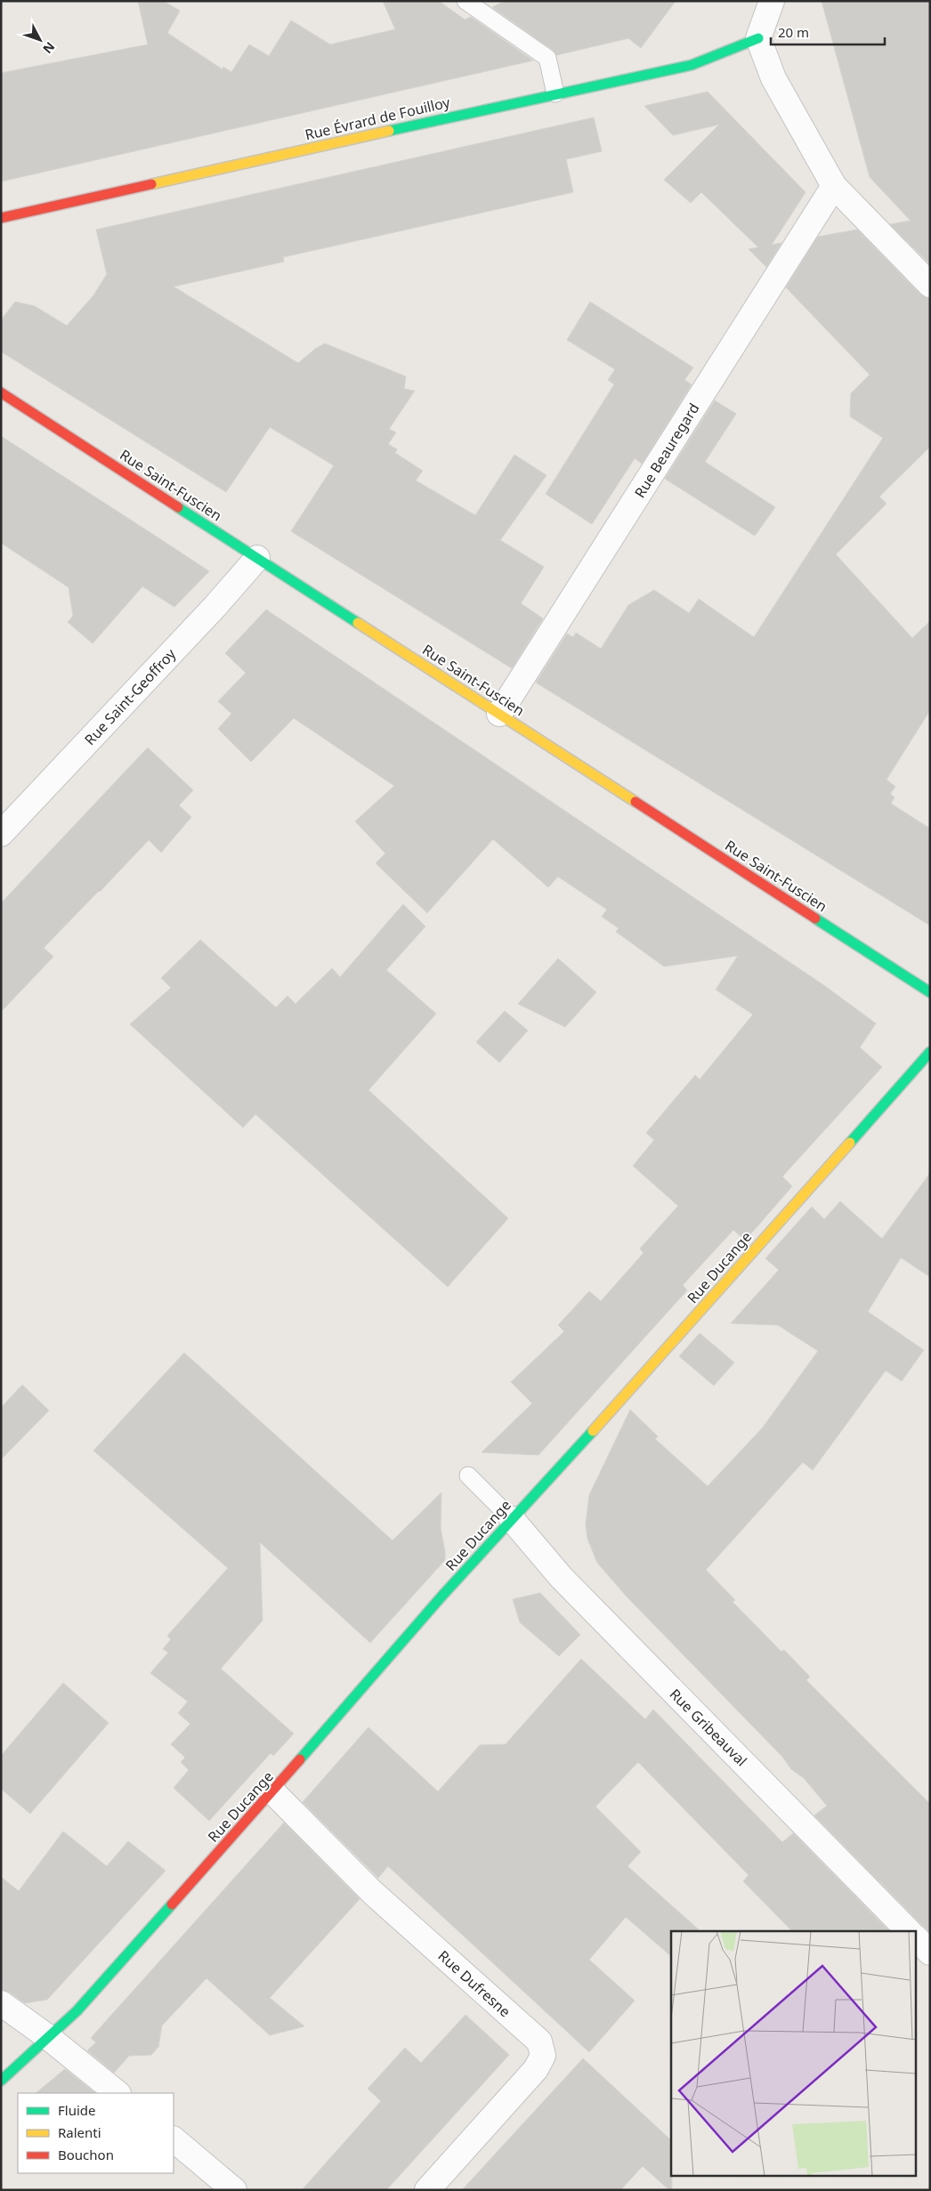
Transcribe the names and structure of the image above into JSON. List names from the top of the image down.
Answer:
{
  "streets": {
    "street": [
      "Rue Évrard de Fouilloy",
      "Rue Beauregard",
      "Rue Saint-Fuscien",
      "Rue Saint-Geoffroy",
      "Rue Ducange",
      "Rue Gribeauval",
      "Rue Dufresne"
    ]
  },
  "crossings": [
    ["Rue Beauregard", "Rue Saint-Fuscien"],
    ["Rue Saint-Fuscien", "Rue Saint-Geoffroy"],
    ["Rue Ducange", "Rue Gribeauval"],
    ["Rue Ducange", "Rue Dufresne"]
  ],
  "legend": ["Fluide", "Ralenti", "Bouchon"],
  "scale_bar": "20 m",
  "north": "bottom right"
}
